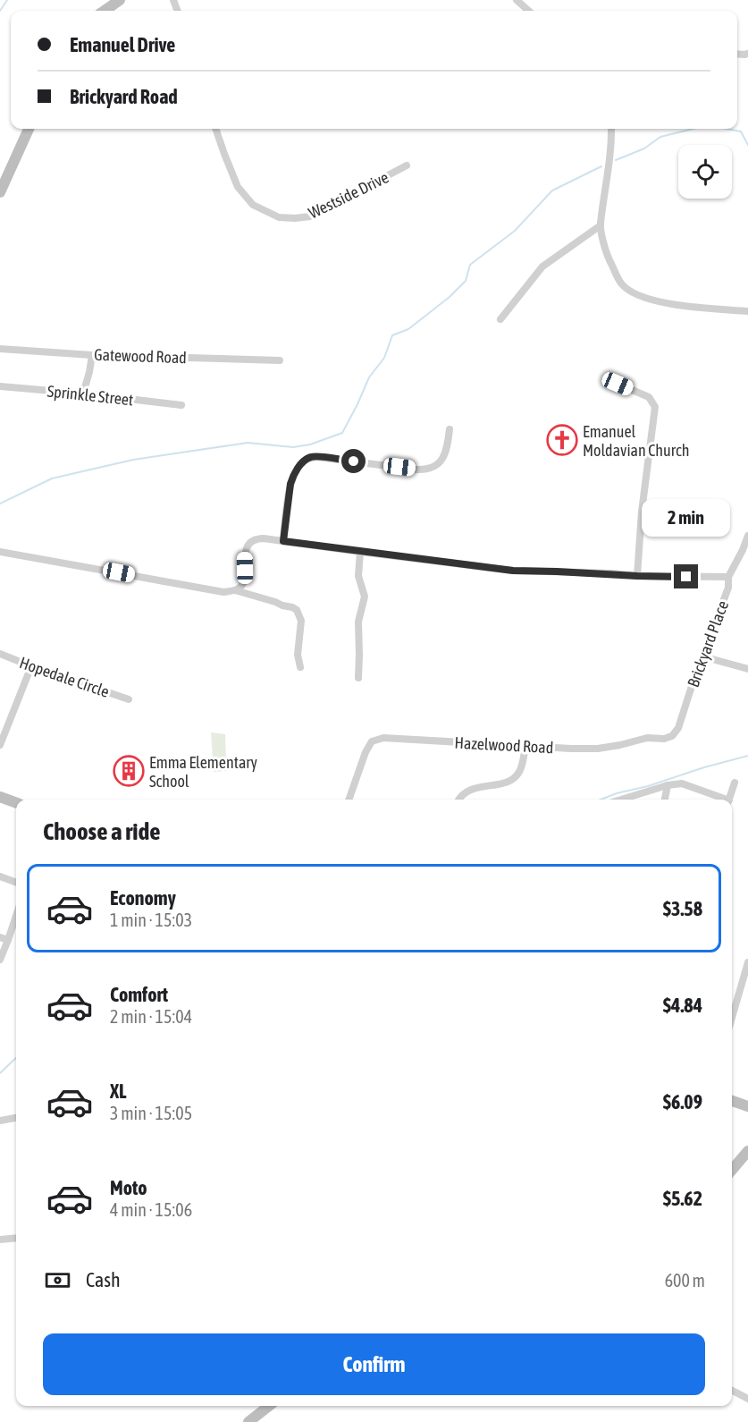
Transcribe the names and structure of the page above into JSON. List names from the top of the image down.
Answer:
{
  "streets": {
    "street": [
      "Westside Drive",
      "Gatewood Road",
      "Sprinkle Street",
      "Brickyard Place",
      "Hopedale Circle",
      "Hazelwood Road"
    ]
  },
  "crossings": [
    ["Brickyard Place", "Hazelwood Road"]
  ],
  "places": {
    "church": ["Emanuel Moldavian Church"],
    "building": ["Emma Elementary School"]
  },
  "page": {
    "banner": ["Emanuel Drive", "Brickyard Road"],
    "bubble": "2 min",
    "heading": "Choose a ride",
    "list": [
      {
        "name": "Economy",
        "note": "1 min · 15:03",
        "value": "$3.58"
      },
      {
        "name": "Comfort",
        "note": "2 min · 15:04",
        "value": "$4.84"
      },
      {
        "name": "XL",
        "note": "3 min · 15:05",
        "value": "$6.09"
      },
      {
        "name": "Moto",
        "note": "4 min · 15:06",
        "value": "$5.62"
      }
    ],
    "pay": ["Cash", "600 m"],
    "buttons": "Confirm"
  }
}
